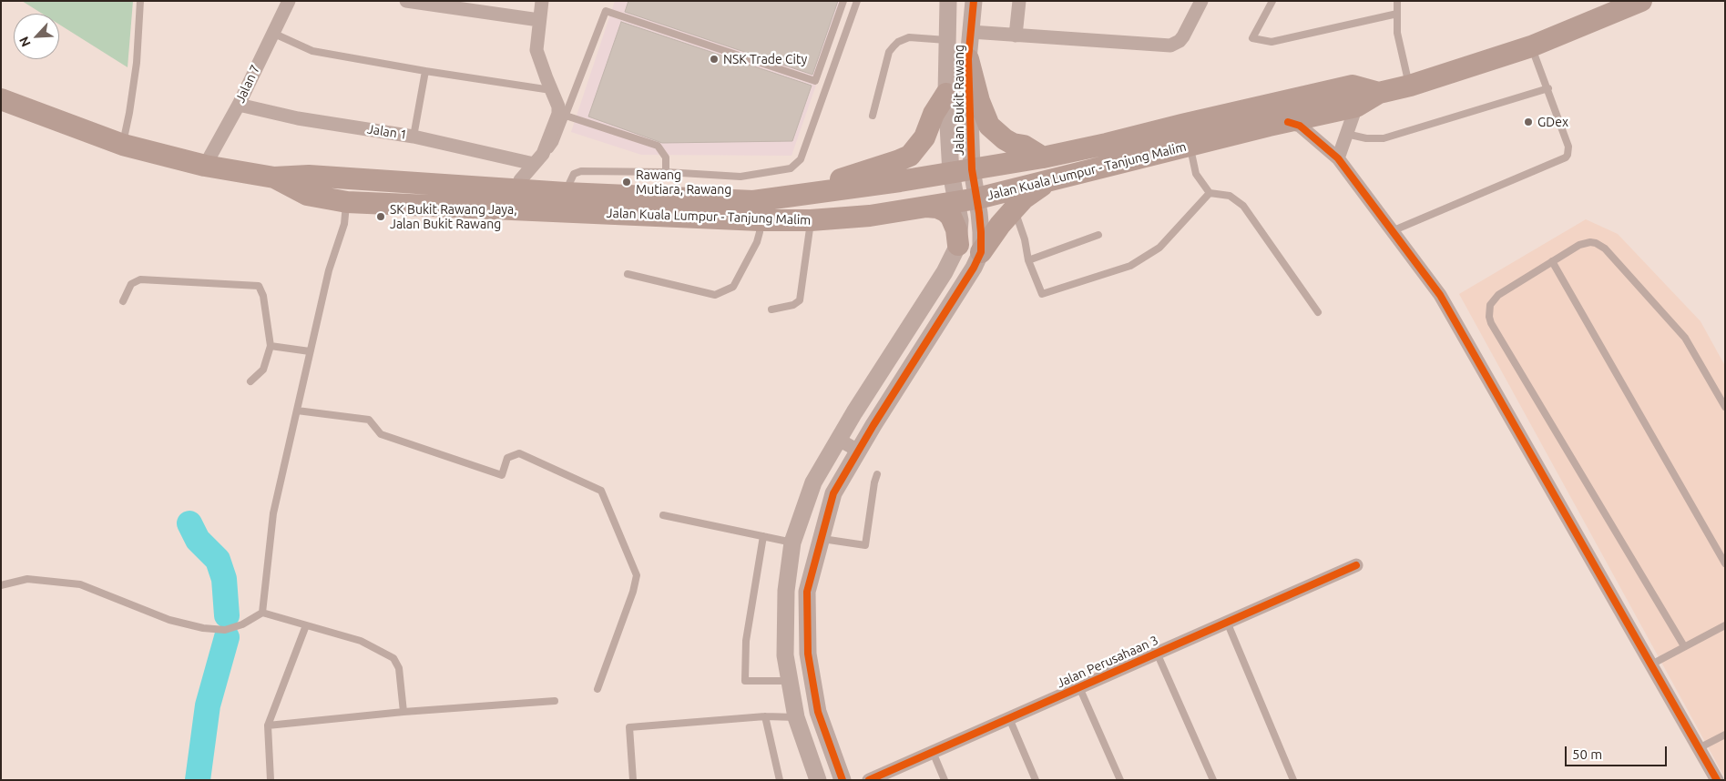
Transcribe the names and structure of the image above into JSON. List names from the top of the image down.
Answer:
{
  "streets": {
    "main road": ["Jalan Kuala Lumpur - Tanjung Malim"],
    "street": [
      "Jalan 7",
      "Jalan Bukit Rawang",
      "Jalan 1",
      "Jalan Perusahaan 3"
    ]
  },
  "crossings": [
    ["Jalan 7", "Jalan 1"],
    ["Jalan 7", "Jalan Kuala Lumpur - Tanjung Malim"],
    ["Jalan Bukit Rawang", "Jalan Kuala Lumpur - Tanjung Malim"]
  ],
  "places": [
    "NSK Trade City",
    "GDex",
    "Rawang Mutiara, Rawang",
    "SK Bukit Rawang Jaya, Jalan Bukit Rawang"
  ],
  "scale_bar": "50 m",
  "north": "bottom left"
}
